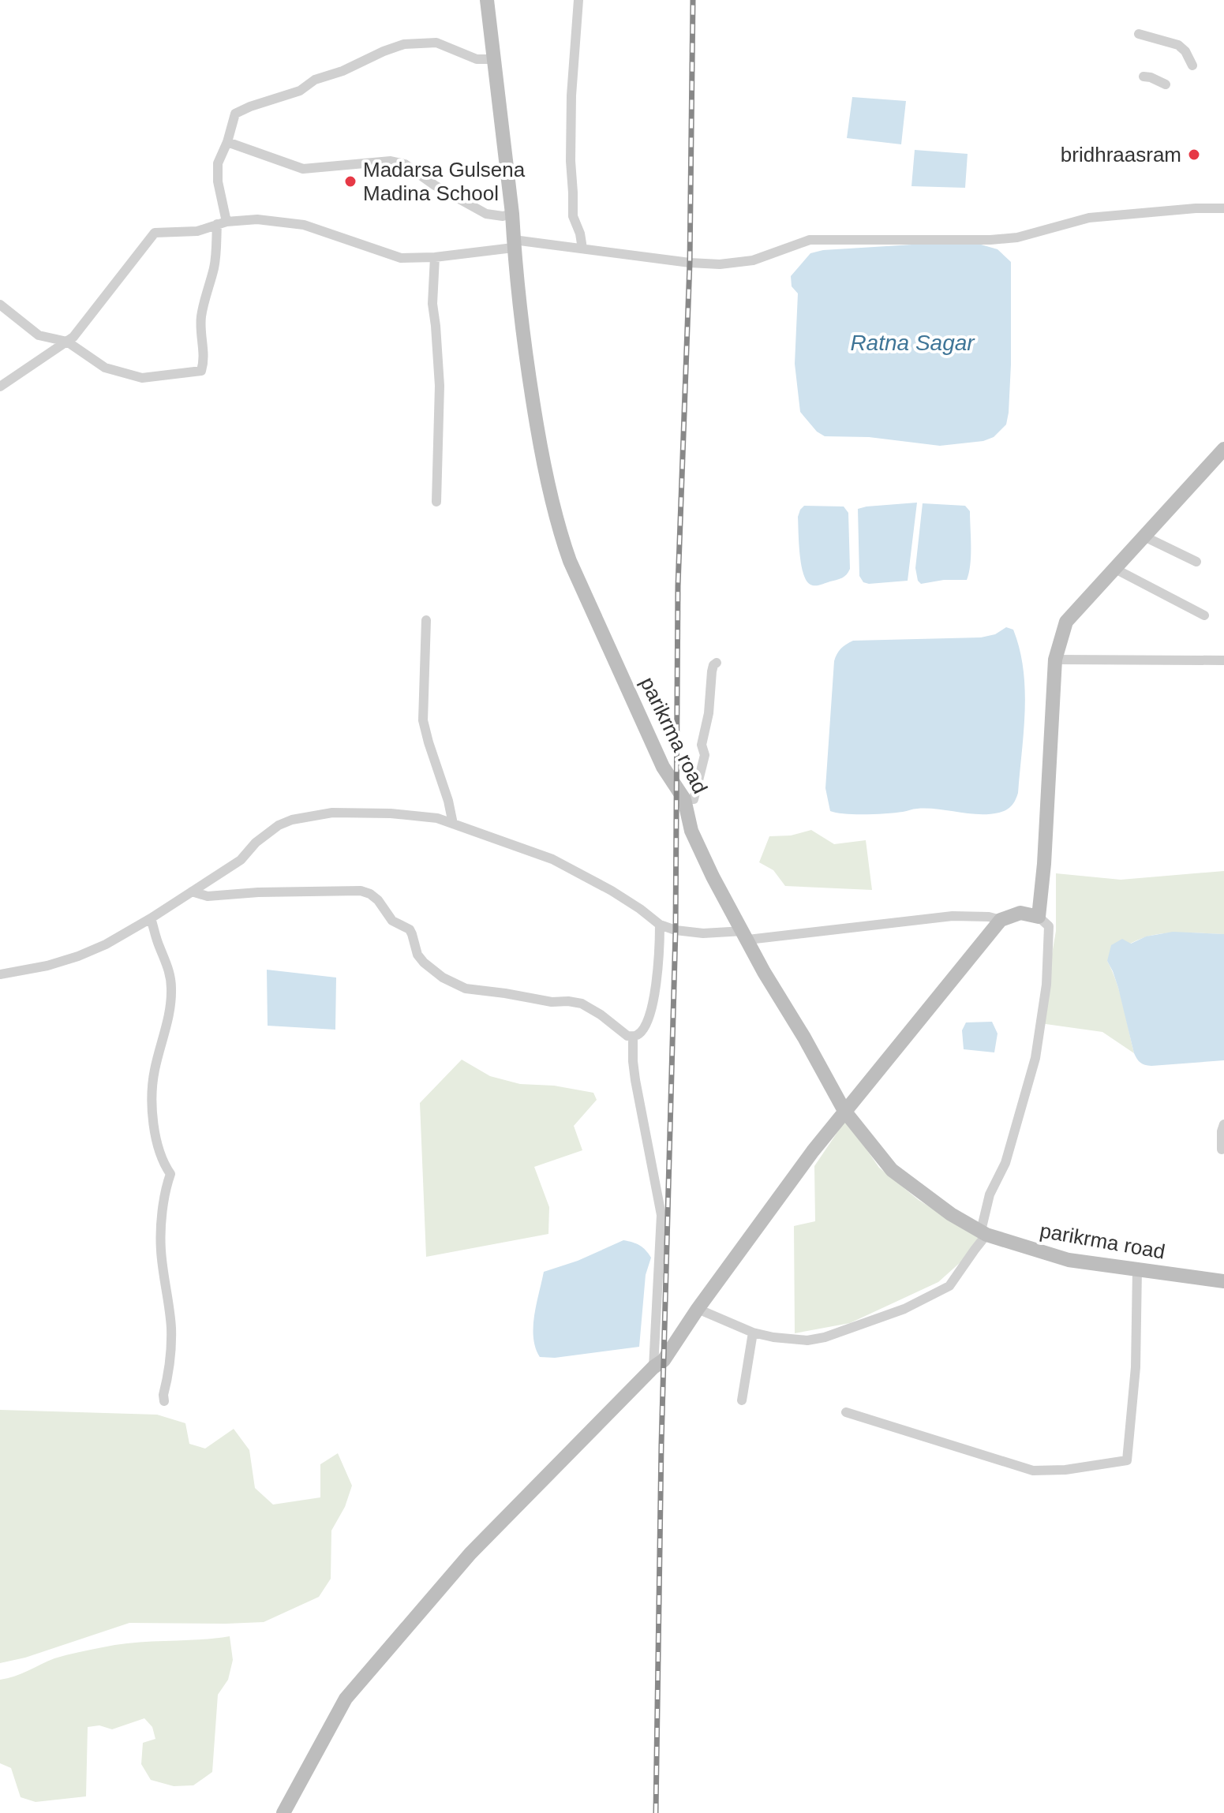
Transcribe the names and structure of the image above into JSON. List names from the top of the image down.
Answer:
{
  "streets": {
    "main road": ["parikrma road"]
  },
  "water": ["Ratna Sagar"],
  "places": ["bridhraasram", "Madarsa Gulsena Madina School"]
}
